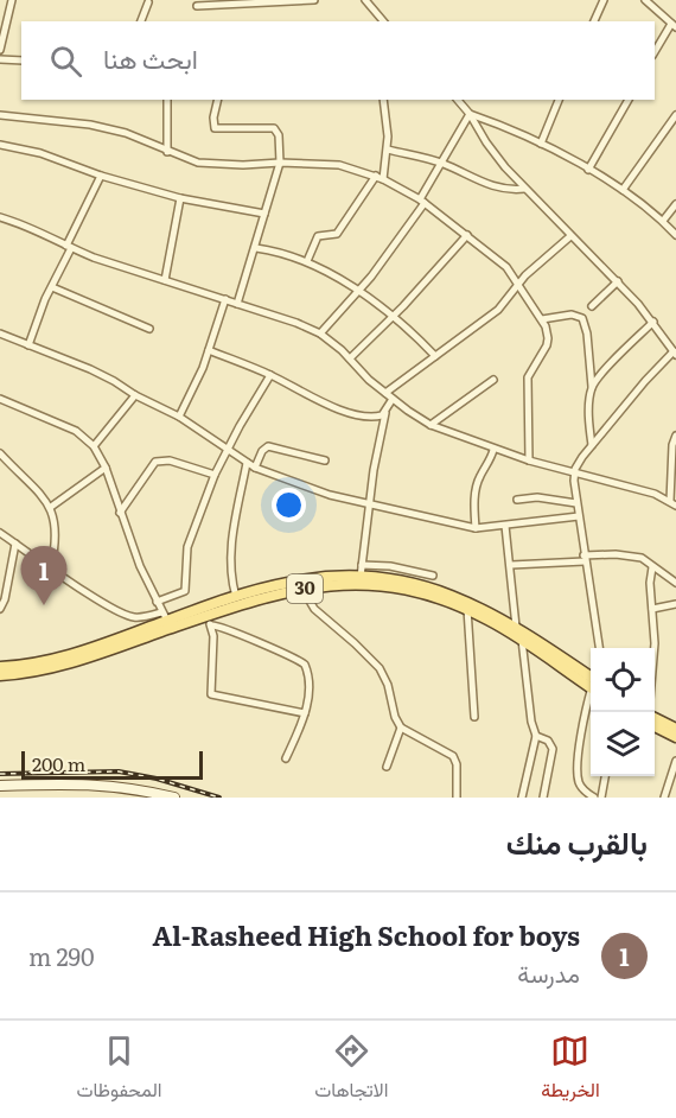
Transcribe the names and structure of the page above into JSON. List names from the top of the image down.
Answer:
{
  "streets": {
    "main road": ["30"]
  },
  "scale_bar": "200 m",
  "page": {
    "search": "ابحث هنا",
    "pins": "1",
    "scale": "200 m",
    "heading": "بالقرب منك",
    "list": [
      {
        "mark": "1",
        "name": "Al-Rasheed High School for boys",
        "note": "مدرسة",
        "value": "290 m"
      }
    ],
    "nav": ["الخريطة", "الاتجاهات", "المحفوظات"]
  }
}
